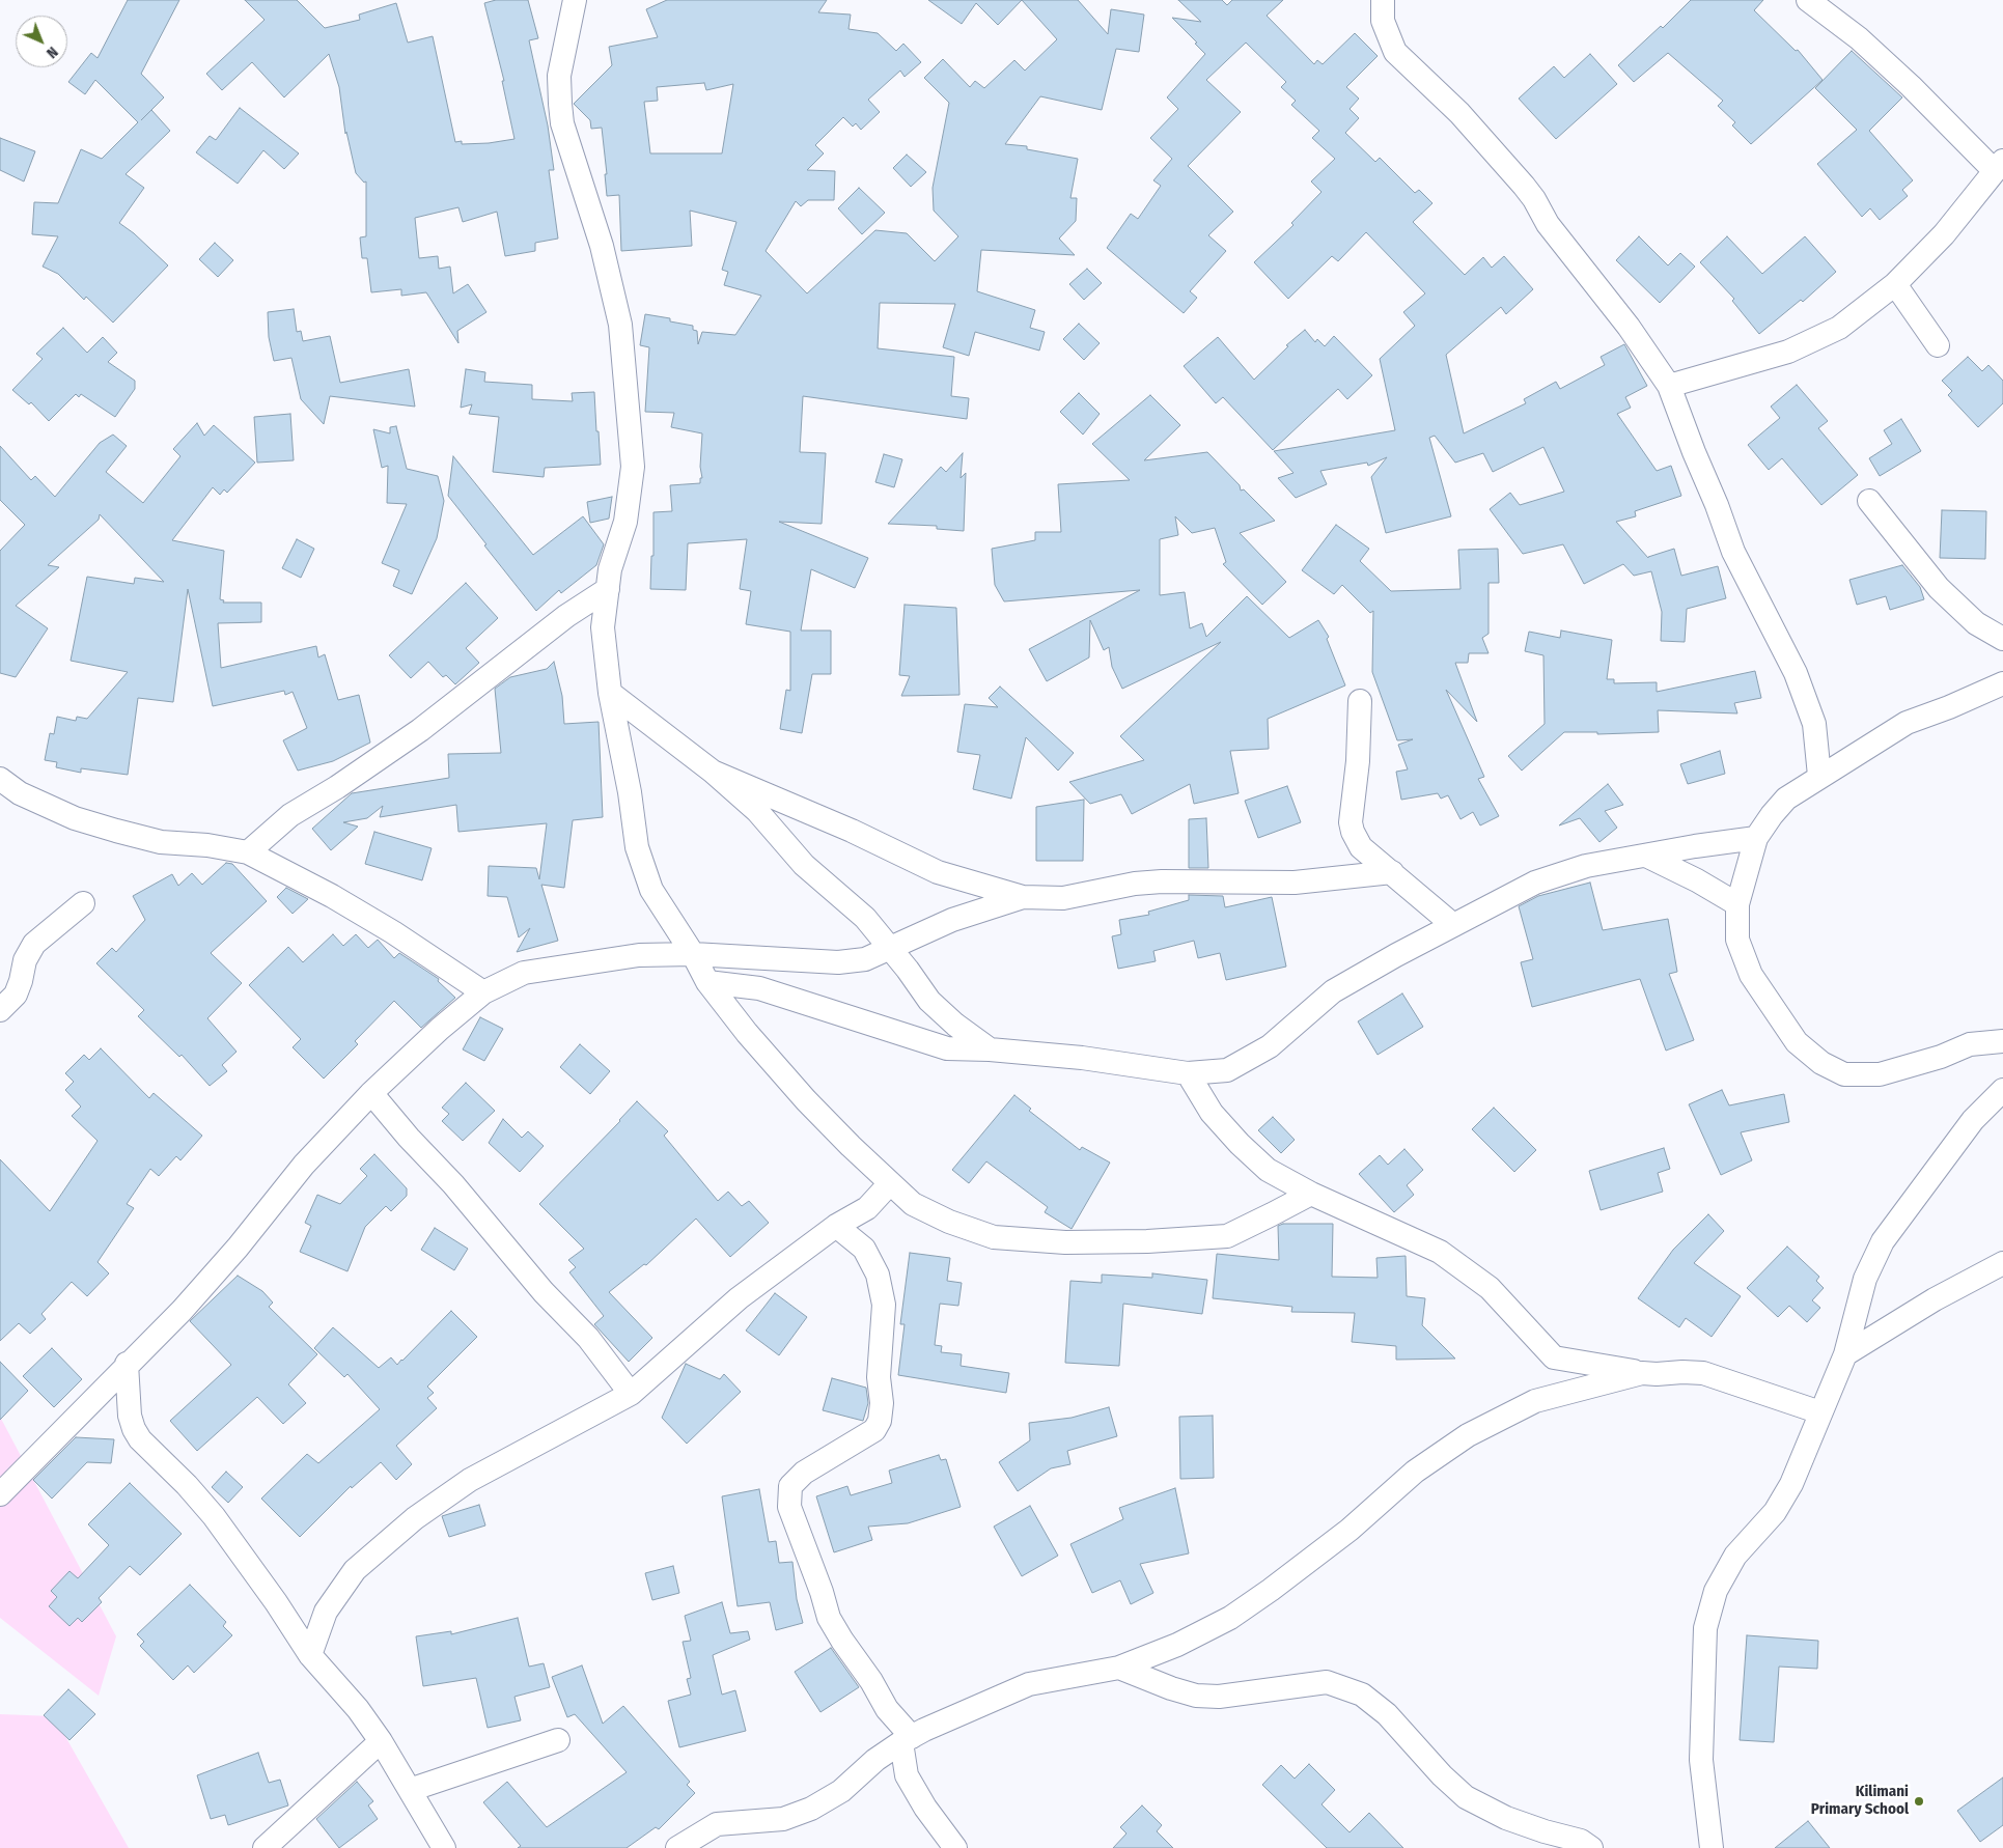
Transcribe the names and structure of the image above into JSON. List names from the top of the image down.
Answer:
{
  "places": ["Kilimani Primary School"],
  "north": "bottom right"
}
